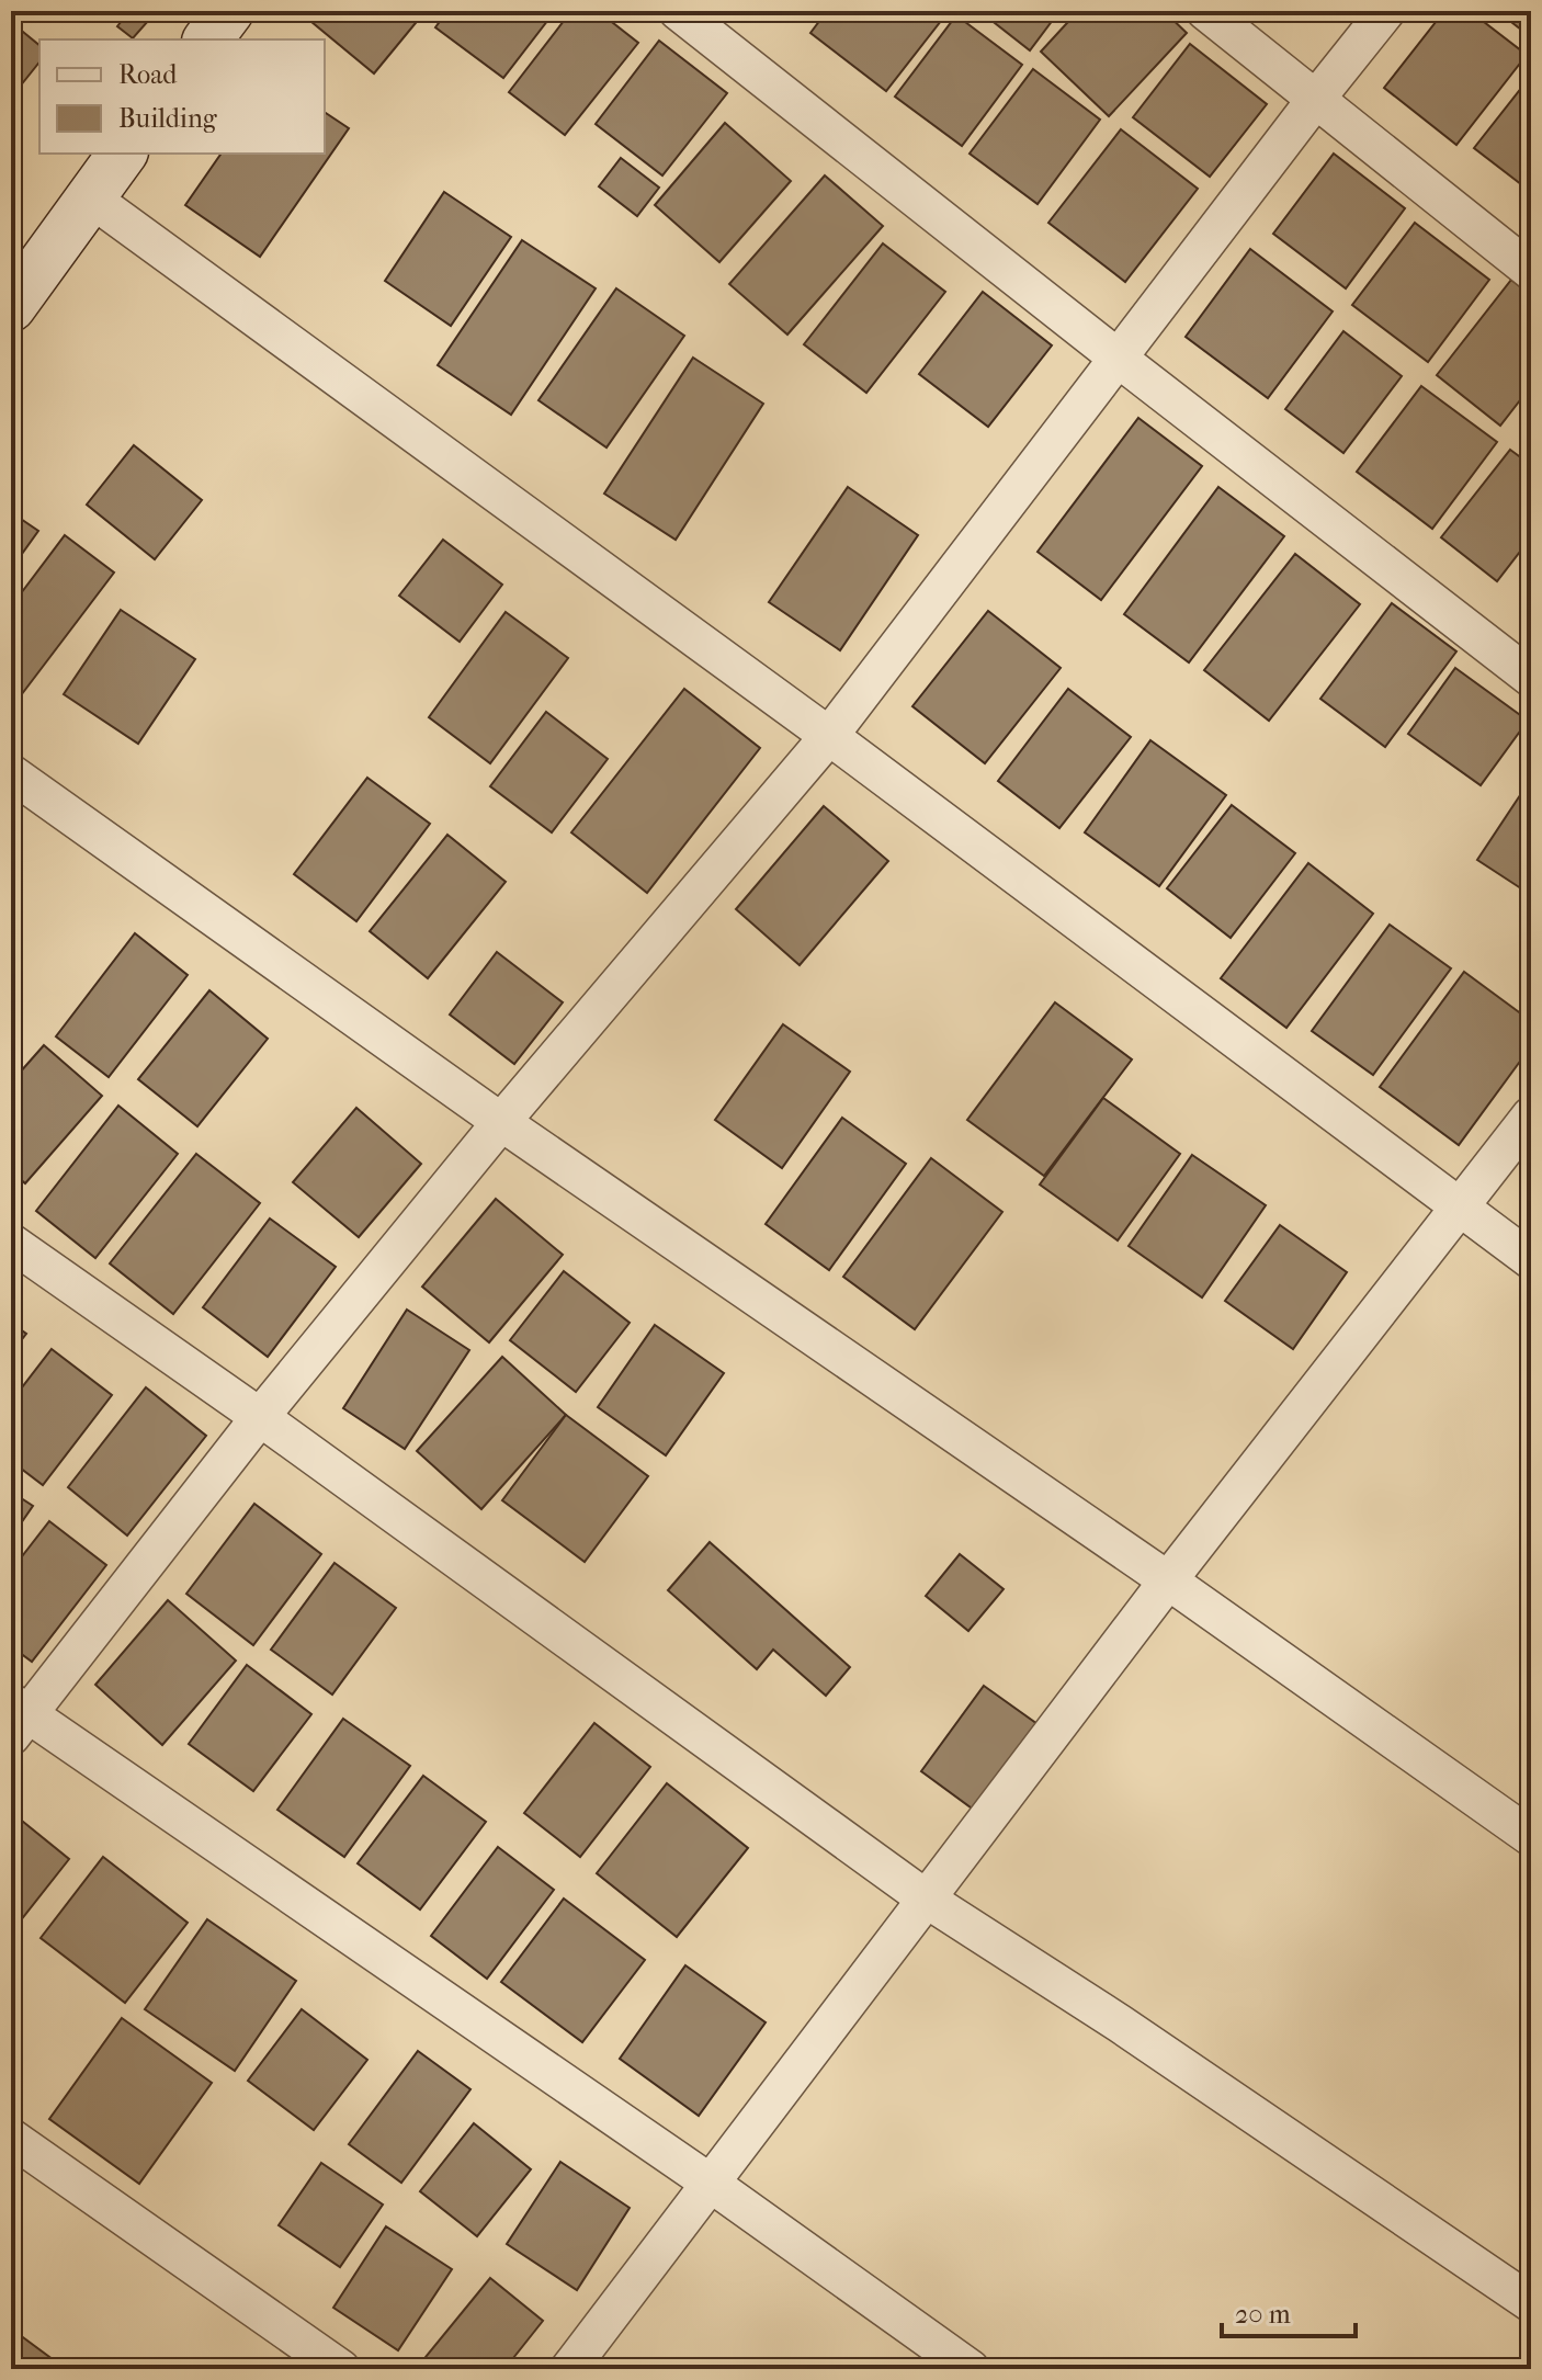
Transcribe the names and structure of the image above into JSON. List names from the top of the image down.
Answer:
{
  "legend": ["Road", "Building"],
  "scale_bar": "20 m"
}
